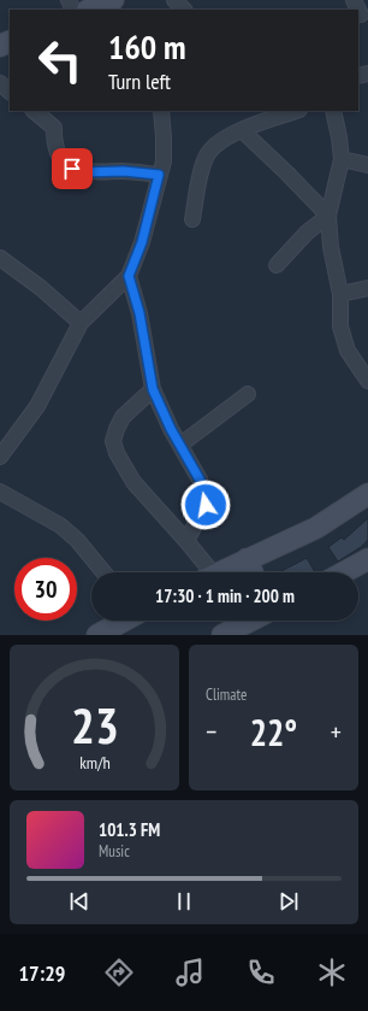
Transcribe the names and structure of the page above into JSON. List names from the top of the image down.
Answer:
{
  "page": {
    "turn": ["160 m", "Turn left"],
    "limit": "30",
    "trip": "17:30 · 1 min · 200 m",
    "tile": "Climate",
    "heat": ["−", "22°", "+"],
    "song": ["101.3 FM", "Music"],
    "tabs": "17:29",
    "gauge": ["23", "km/h"]
  }
}
